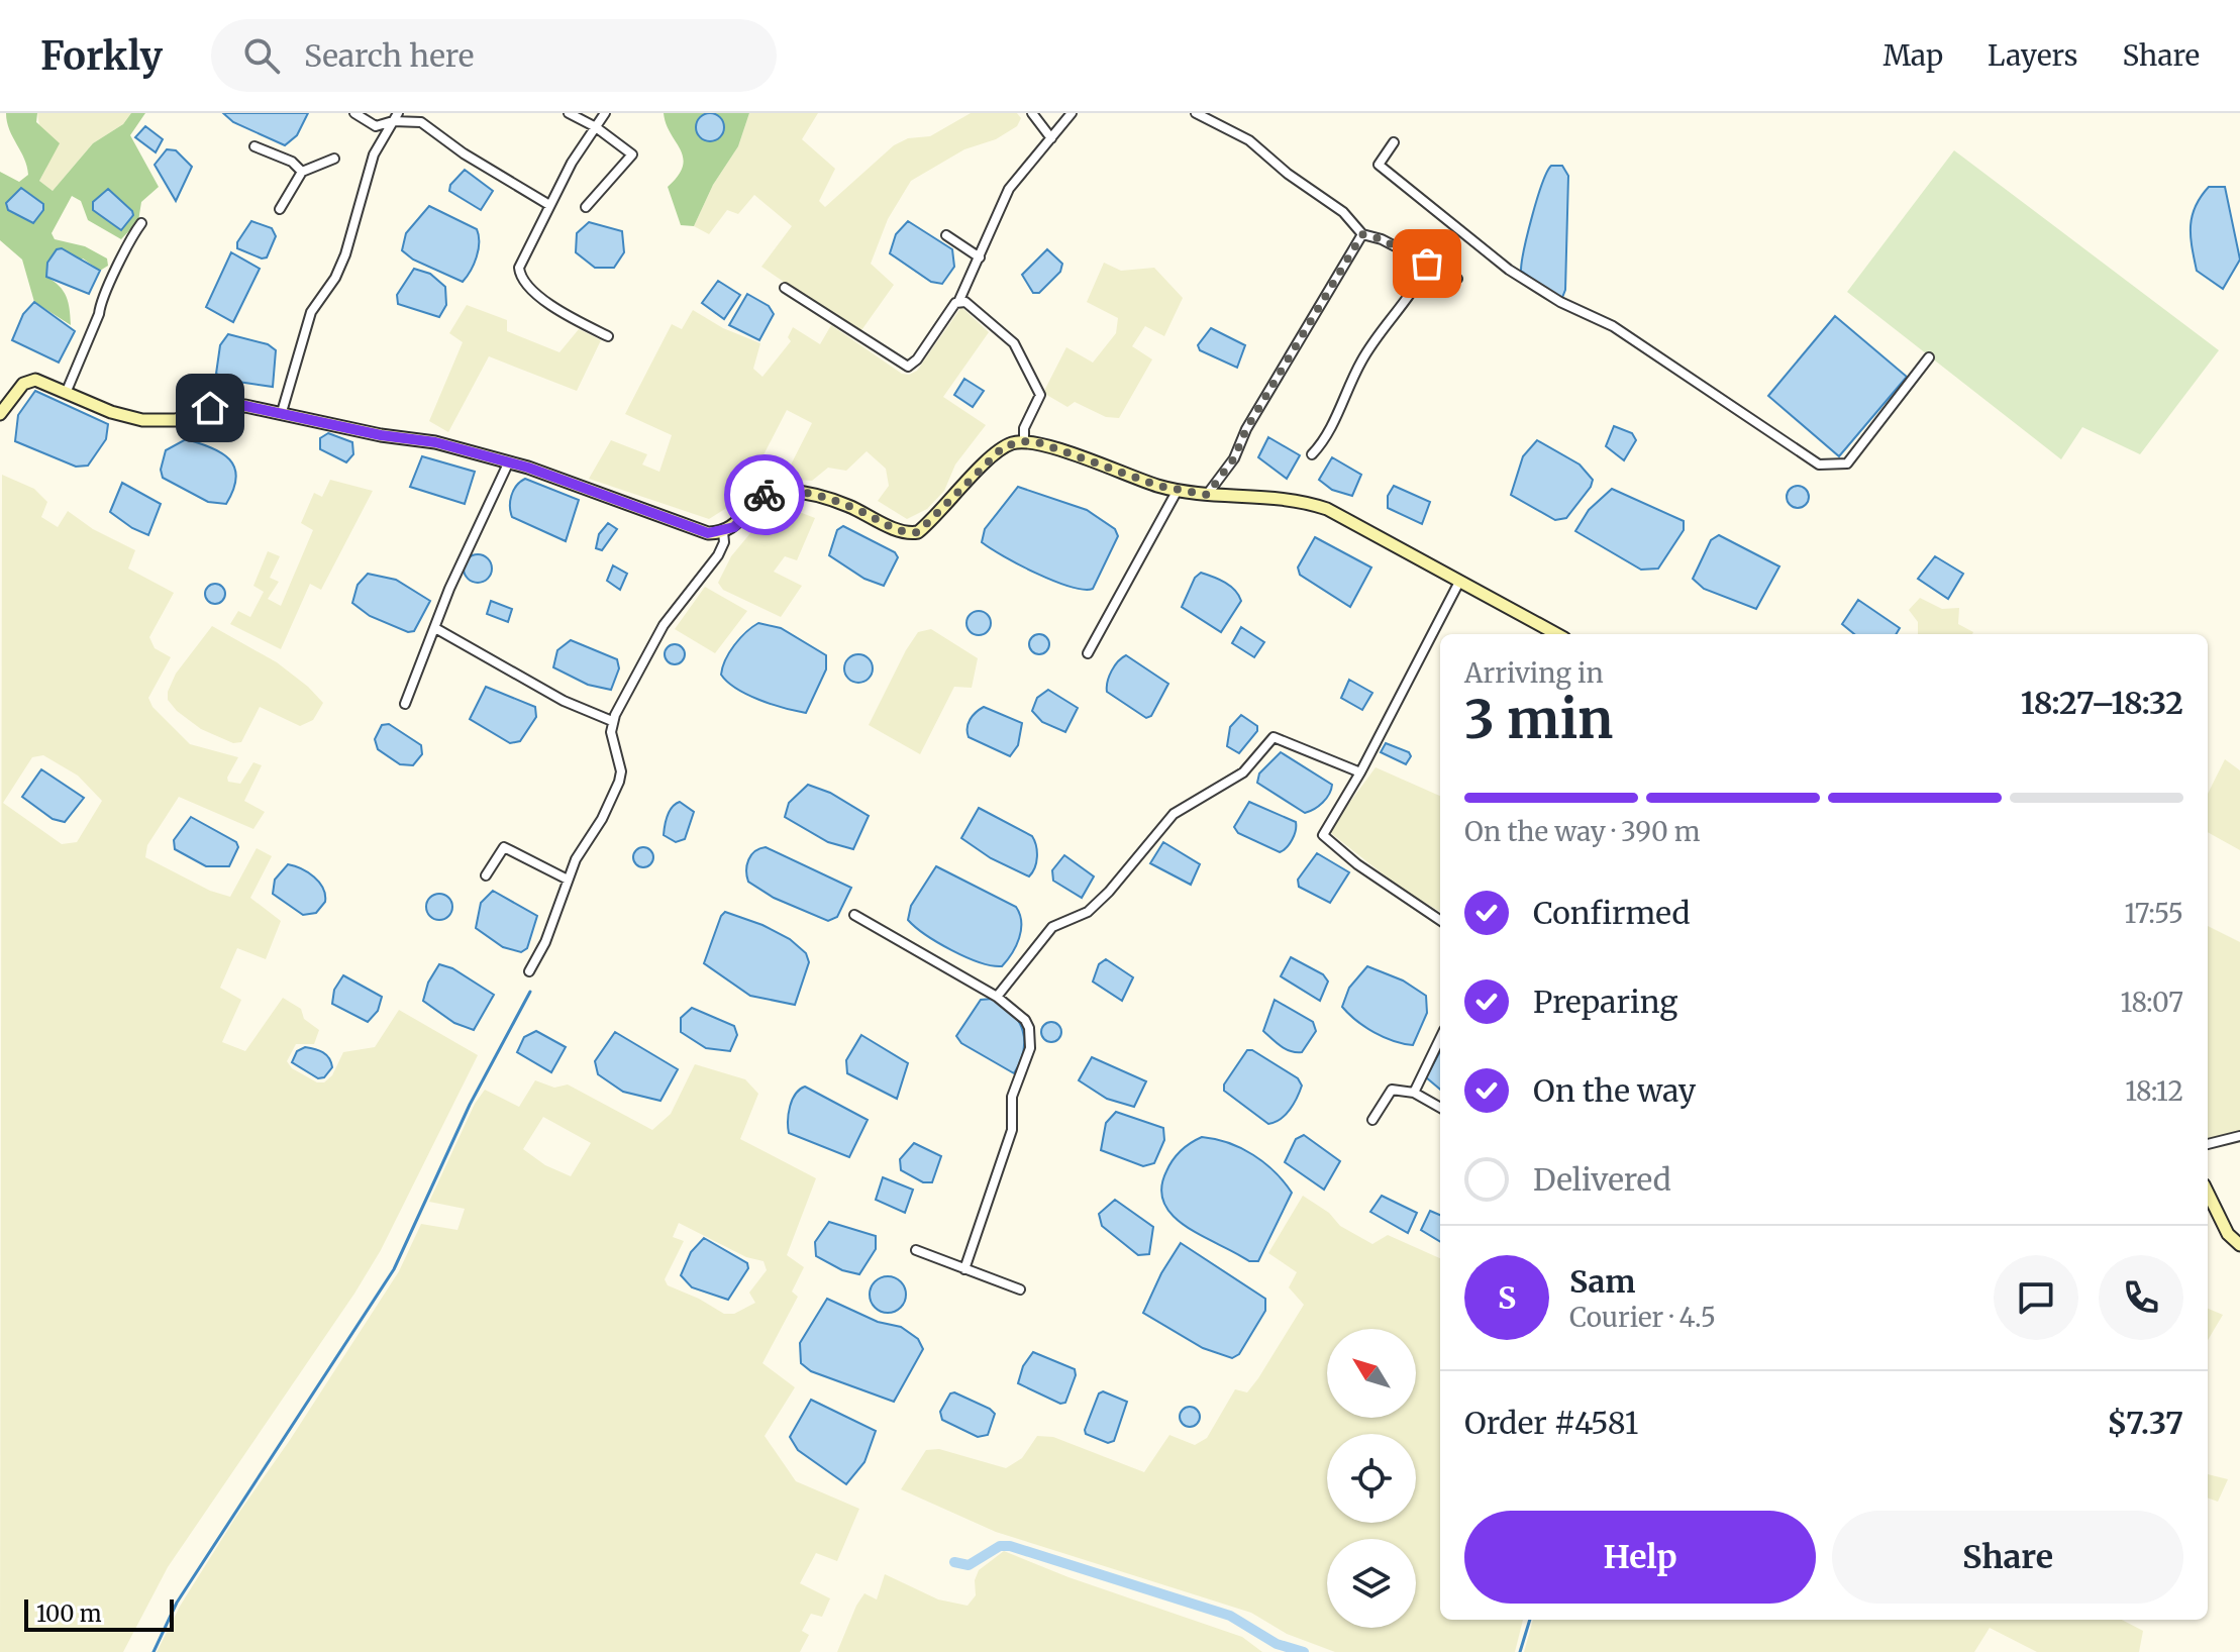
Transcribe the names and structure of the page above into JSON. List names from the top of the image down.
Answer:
{
  "scale_bar": "100 m",
  "north": "top left",
  "page": {
    "header": "Forkly",
    "search": "Search here",
    "nav": ["Map", "Layers", "Share"],
    "heading": ["3 min", "Arriving in", "18:27–18:32"],
    "panel": [
      "Sam",
      "Courier · 4.5",
      "Order #4581",
      "$7.37"
    ],
    "bar": "On the way · 390 m",
    "list": [
      ["Confirmed", "17:55"],
      ["Preparing", "18:07"],
      ["On the way", "18:12"],
      "Delivered"
    ],
    "round": "S",
    "buttons": ["Help", "Share"],
    "scale": "100 m"
  }
}
